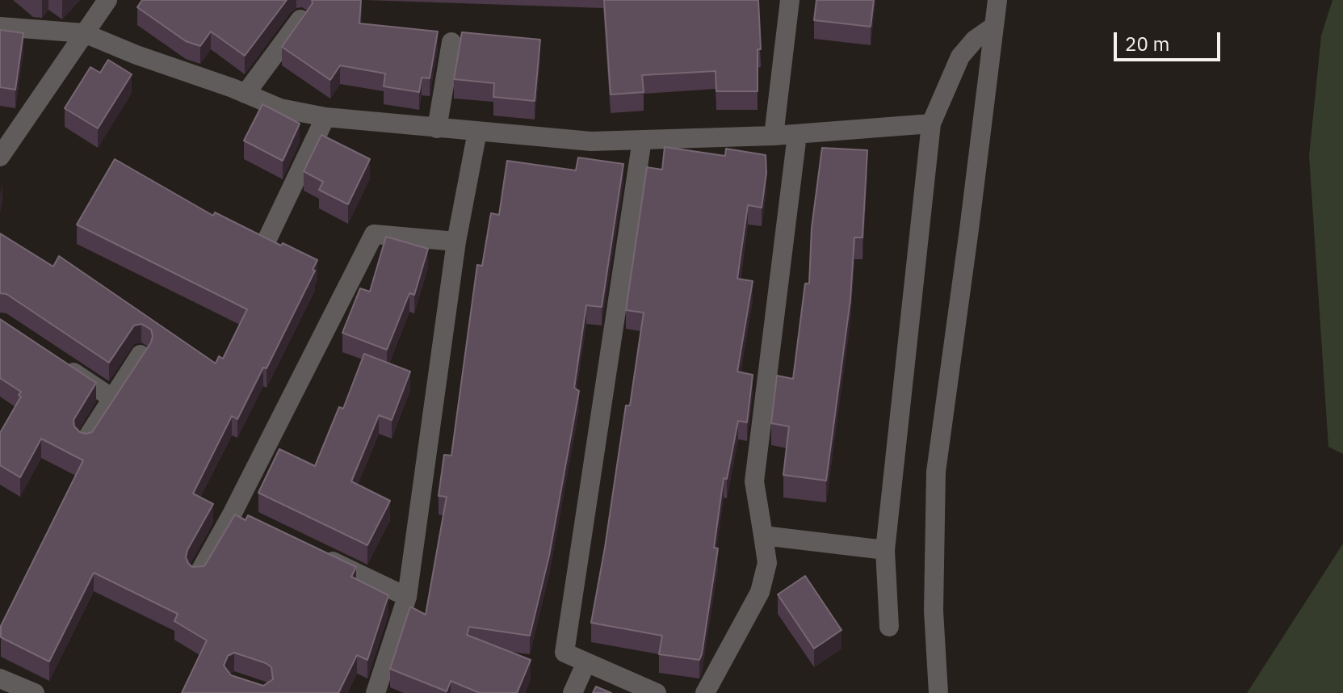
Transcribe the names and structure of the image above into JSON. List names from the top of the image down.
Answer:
{
  "scale_bar": "20 m"
}
